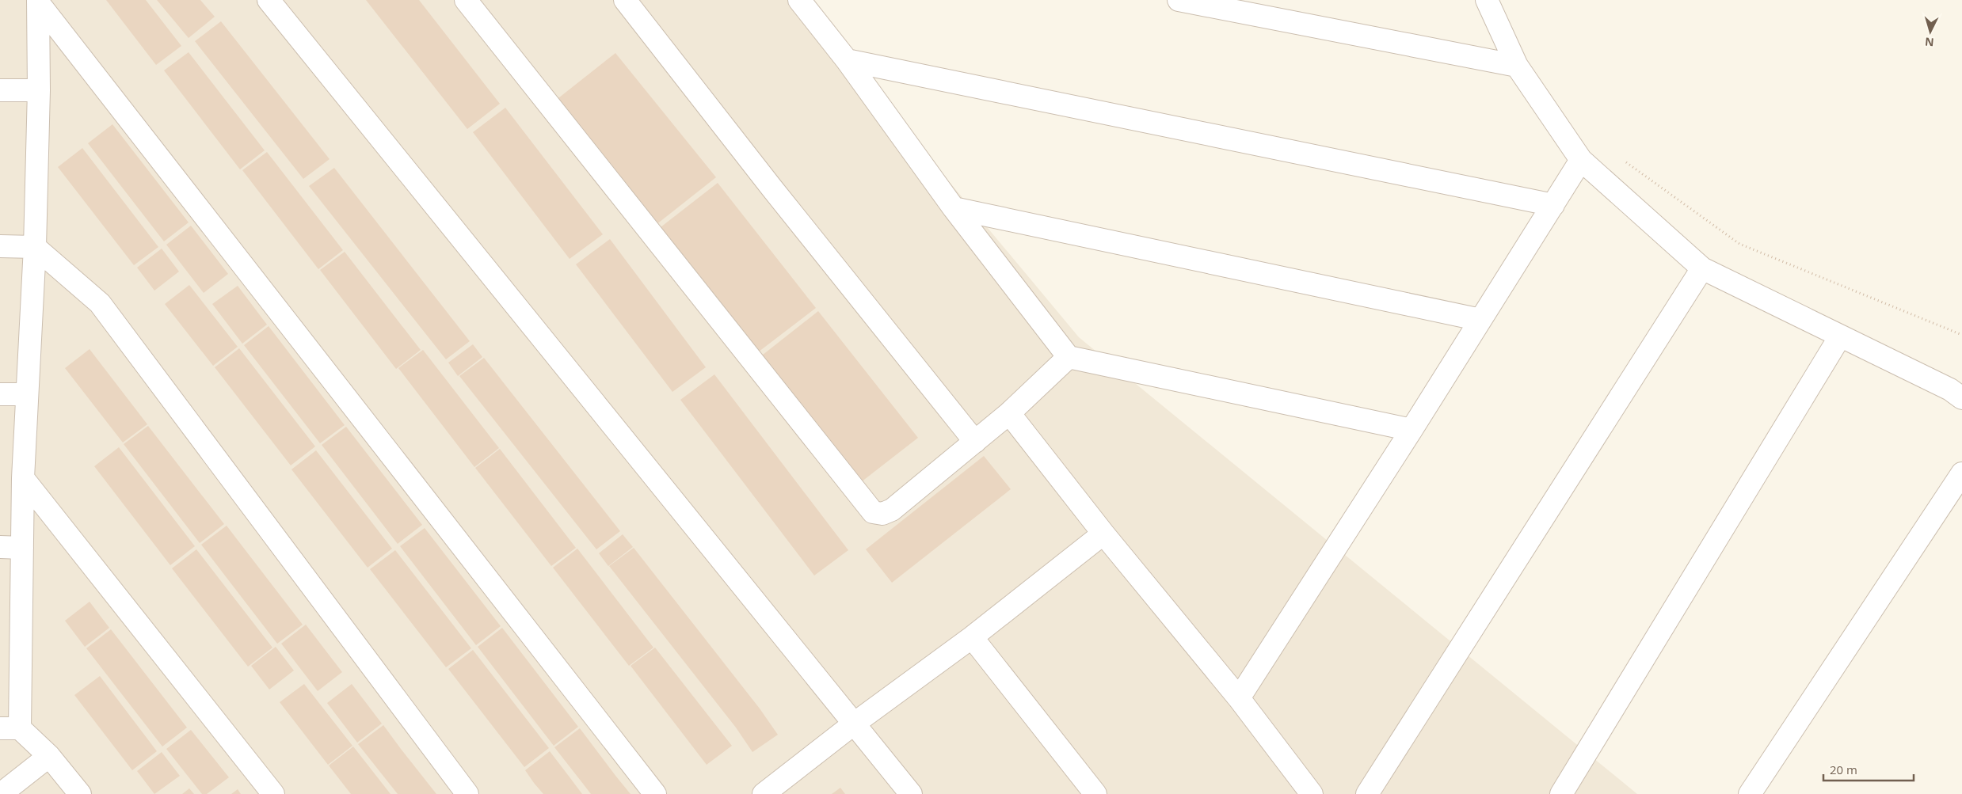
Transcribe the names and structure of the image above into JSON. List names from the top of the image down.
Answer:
{
  "scale_bar": "20 m",
  "north": "bottom"
}
